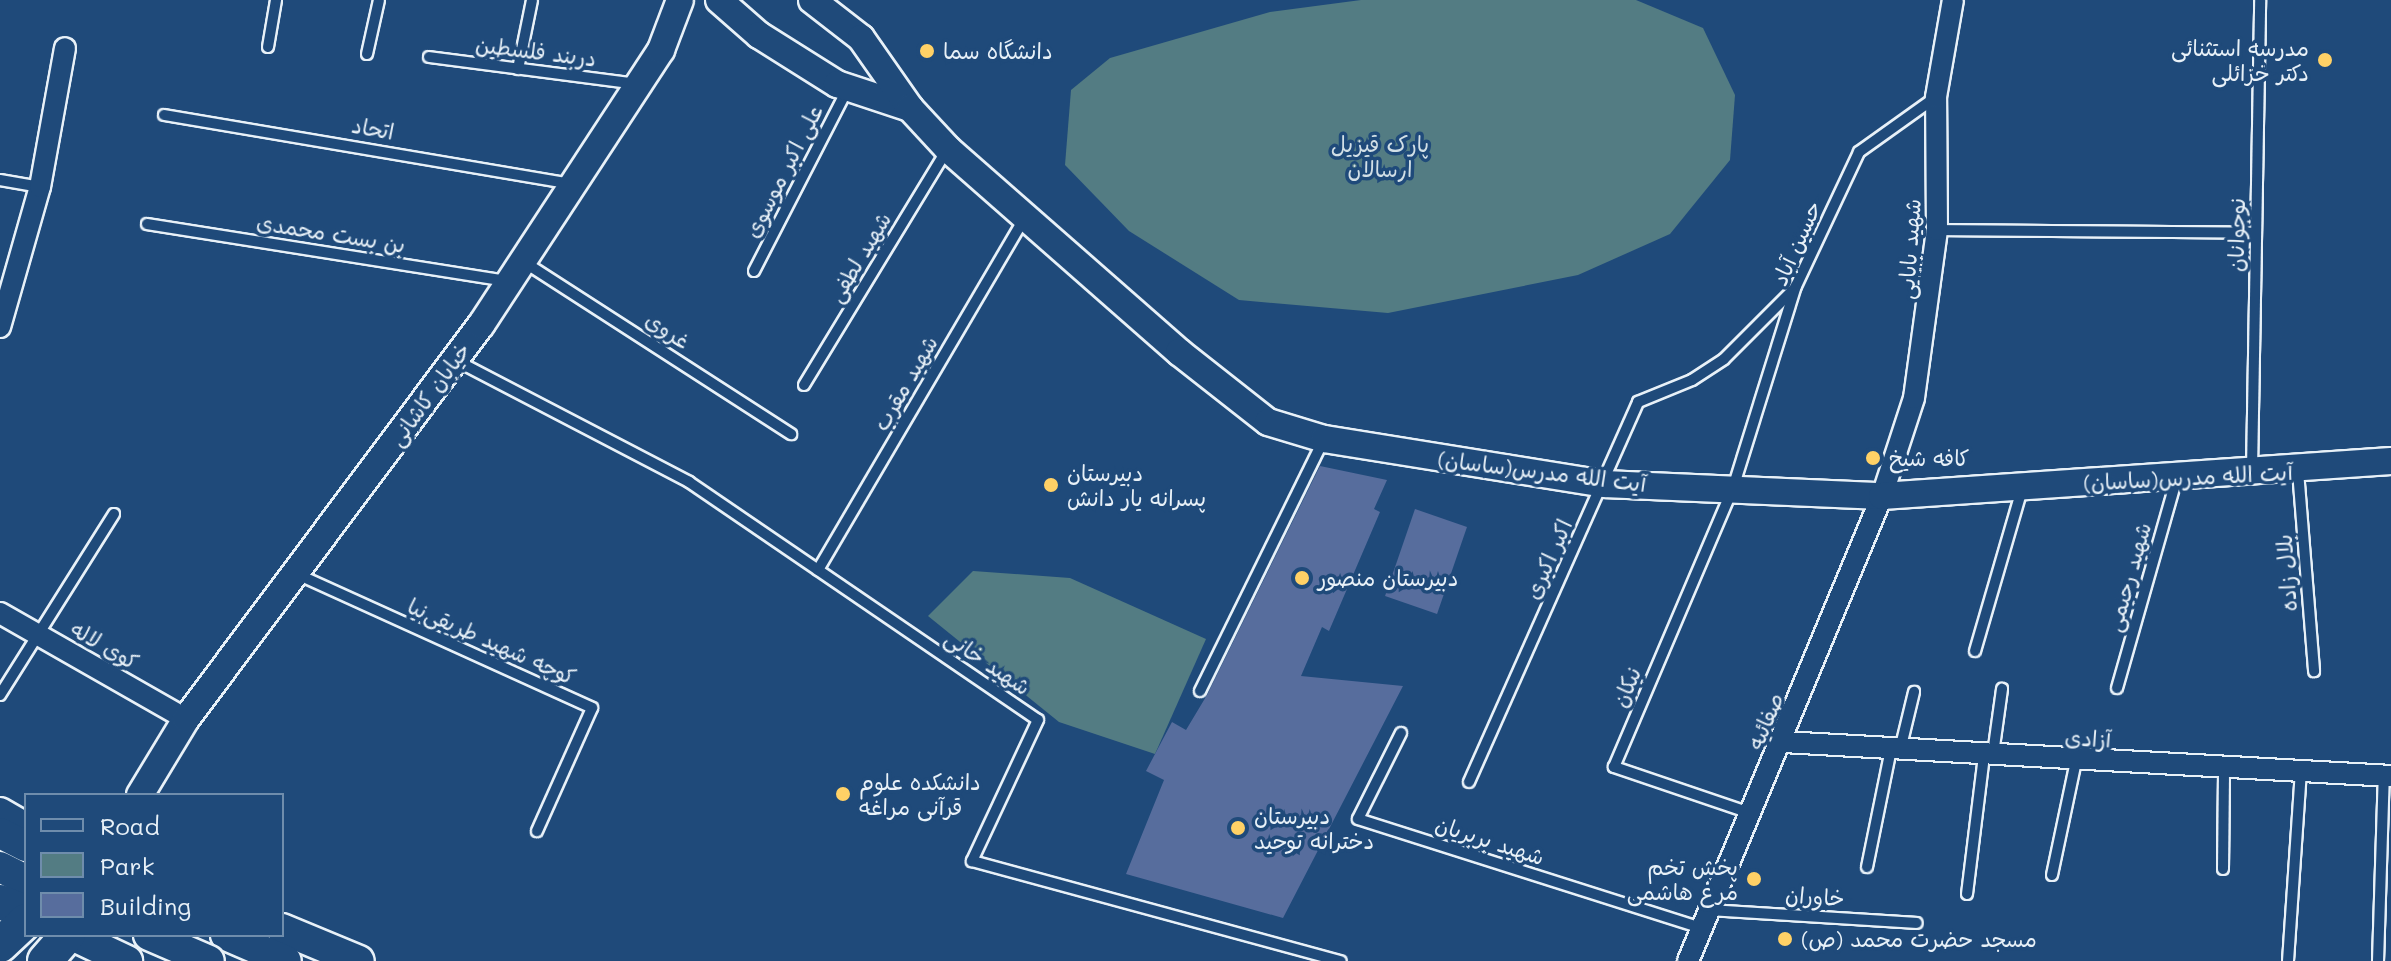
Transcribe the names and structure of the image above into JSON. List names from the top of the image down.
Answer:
{
  "streets": {
    "street": [
      "شهید بابایی",
      "خیابان کاشانی",
      "آیت الله مدرس(ساسان)",
      "کوی لاله",
      "صفائیه",
      "آزادی"
    ],
    "lane": [
      "دربند فلسطین",
      "اتحاد",
      "علی اکبر موسوی",
      "بن بست محمدی",
      "نوجوانان",
      "حسین آباد",
      "شهید لطفی",
      "غروی",
      "شهید مقرب",
      "اکبر اکبری",
      "بلال زاده",
      "شهید رحیمی",
      "کوچه شهید طریقی‌نیا",
      "شهید خانی",
      "نیکان",
      "شهید بربریان",
      "خاوران"
    ]
  },
  "crossings": [
    ["دربند فلسطین", "خیابان کاشانی"],
    ["اتحاد", "خیابان کاشانی"],
    ["بن بست محمدی", "غروی"],
    ["بن بست محمدی", "خیابان کاشانی"],
    ["نوجوانان", "آیت الله مدرس(ساسان)"],
    ["حسین آباد", "شهید بابایی"],
    ["حسین آباد", "آیت الله مدرس(ساسان)"],
    ["حسین آباد", "اکبر اکبری"],
    ["حسین آباد", "نیکان"],
    ["شهید بابایی", "آیت الله مدرس(ساسان)"],
    ["شهید بابایی", "صفائیه"],
    ["شهید لطفی", "آیت الله مدرس(ساسان)"],
    ["غروی", "خیابان کاشانی"],
    ["شهید مقرب", "آیت الله مدرس(ساسان)"],
    ["شهید مقرب", "شهید خانی"],
    ["خیابان کاشانی", "کوچه شهید طریقی‌نیا"],
    ["خیابان کاشانی", "کوی لاله"],
    ["خیابان کاشانی", "شهید خانی"],
    ["آیت الله مدرس(ساسان)", "اکبر اکبری"],
    ["آیت الله مدرس(ساسان)", "بلال زاده"],
    ["آیت الله مدرس(ساسان)", "شهید رحیمی"],
    ["آیت الله مدرس(ساسان)", "نیکان"],
    ["آیت الله مدرس(ساسان)", "صفائیه"],
    ["نیکان", "صفائیه"],
    ["صفائیه", "آزادی"],
    ["صفائیه", "شهید بربریان"],
    ["صفائیه", "خاوران"],
    ["شهید بربریان", "خاوران"]
  ],
  "parks": ["پارک قیزیل ارسالان"],
  "places": [
    "دانشگاه سما",
    "مدرسه استثنائی دکتر خزائلی",
    "کافه شیخ",
    "دبیرستان پسرانه یار دانش",
    "دبیرستان منصور",
    "دانشکده علوم قرآنی مراغه",
    "دبیرستان دخترانه توحید",
    "پخش تخم مرغ هاشمی",
    "مسجد حضرت محمد (ص)"
  ],
  "legend": ["Road", "Park", "Building"]
}
